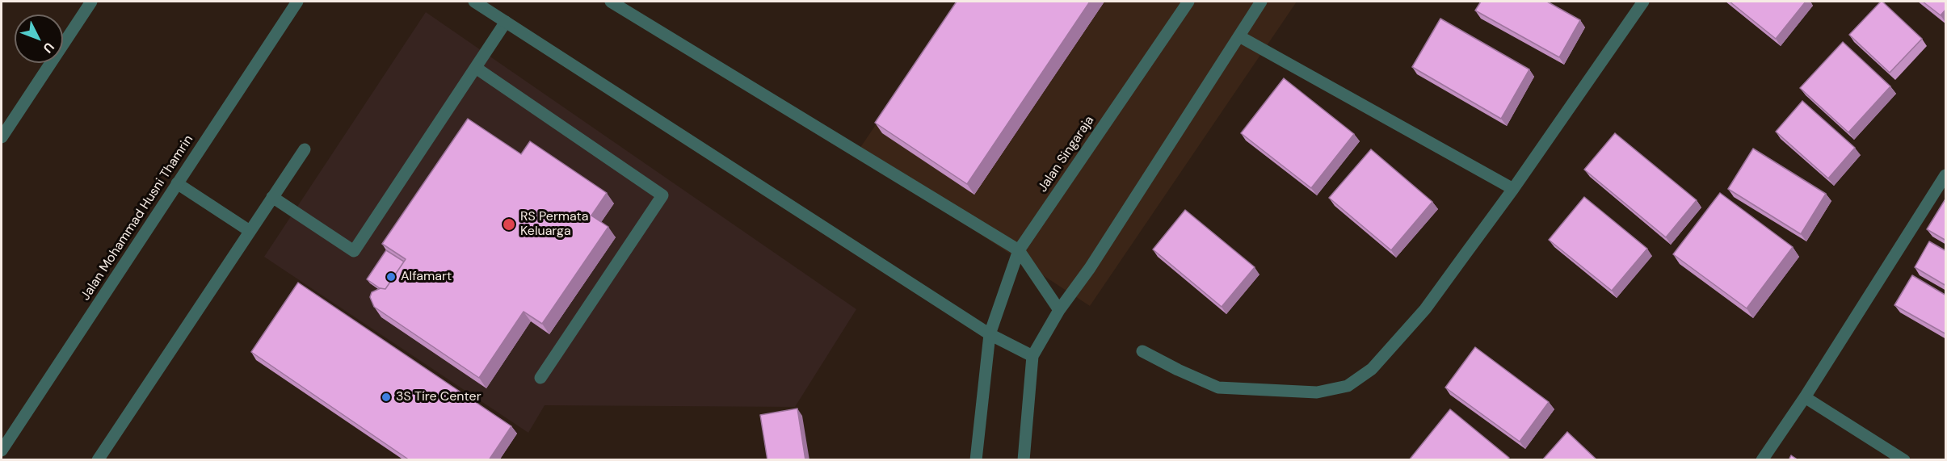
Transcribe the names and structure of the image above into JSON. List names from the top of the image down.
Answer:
{
  "streets": {
    "street": ["Jalan Singaraja", "Jalan Mohammad Husni Thamrin"]
  },
  "places": ["RS Permata Keluarga", "Alfamart", "3S Tire Center"],
  "north": "bottom right"
}
